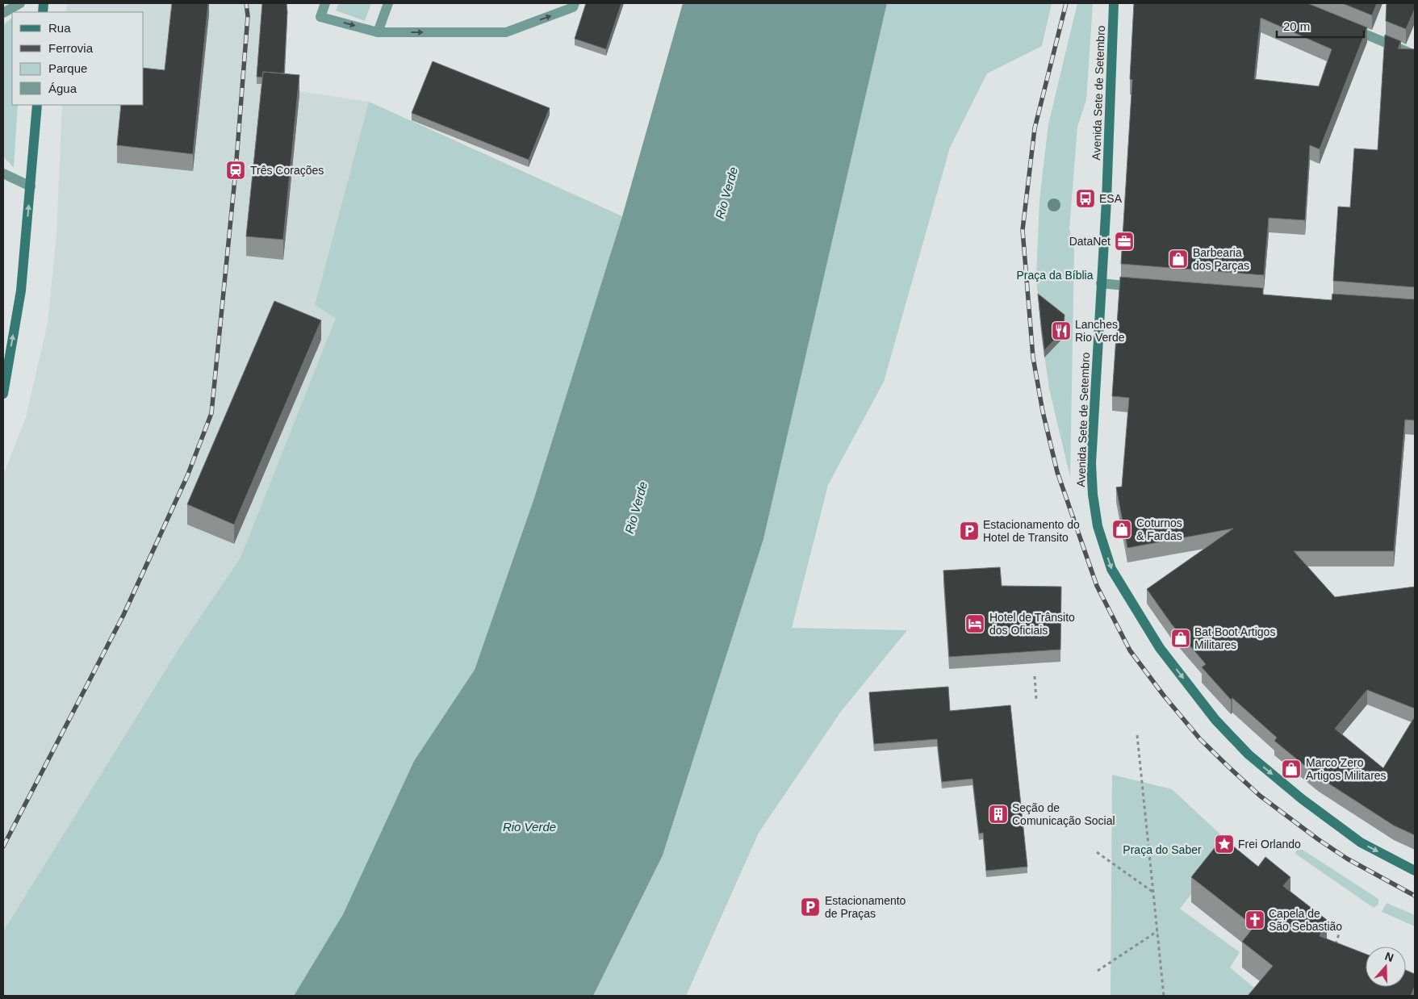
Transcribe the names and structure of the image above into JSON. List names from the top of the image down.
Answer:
{
  "streets": {
    "main road": ["Avenida Sete de Setembro"]
  },
  "one_way": ["Avenida Sete de Setembro"],
  "water": ["Rio Verde"],
  "parks": ["Praça da Bíblia", "Praça do Saber"],
  "places": {
    "station": ["Três Corações"],
    "bus stop": ["ESA"],
    "office": ["DataNet"],
    "shop": [
      "Barbearia dos Parças",
      "Coturnos & Fardas",
      "Bat Boot Artigos Militares",
      "Marco Zero Artigos Militares"
    ],
    "restaurant": ["Lanches Rio Verde"],
    "parking": ["Estacionamento do Hotel de Transito", "Estacionamento de Praças"],
    "hotel": ["Hotel de Trânsito dos Oficiais"],
    "building": ["Seção de Comunicação Social"],
    "place": ["Frei Orlando"],
    "church": ["Capela de São Sebastião"]
  },
  "legend": [
    "Rua",
    "Ferrovia",
    "Parque",
    "Água"
  ],
  "scale_bar": "20 m",
  "north": "top"
}
